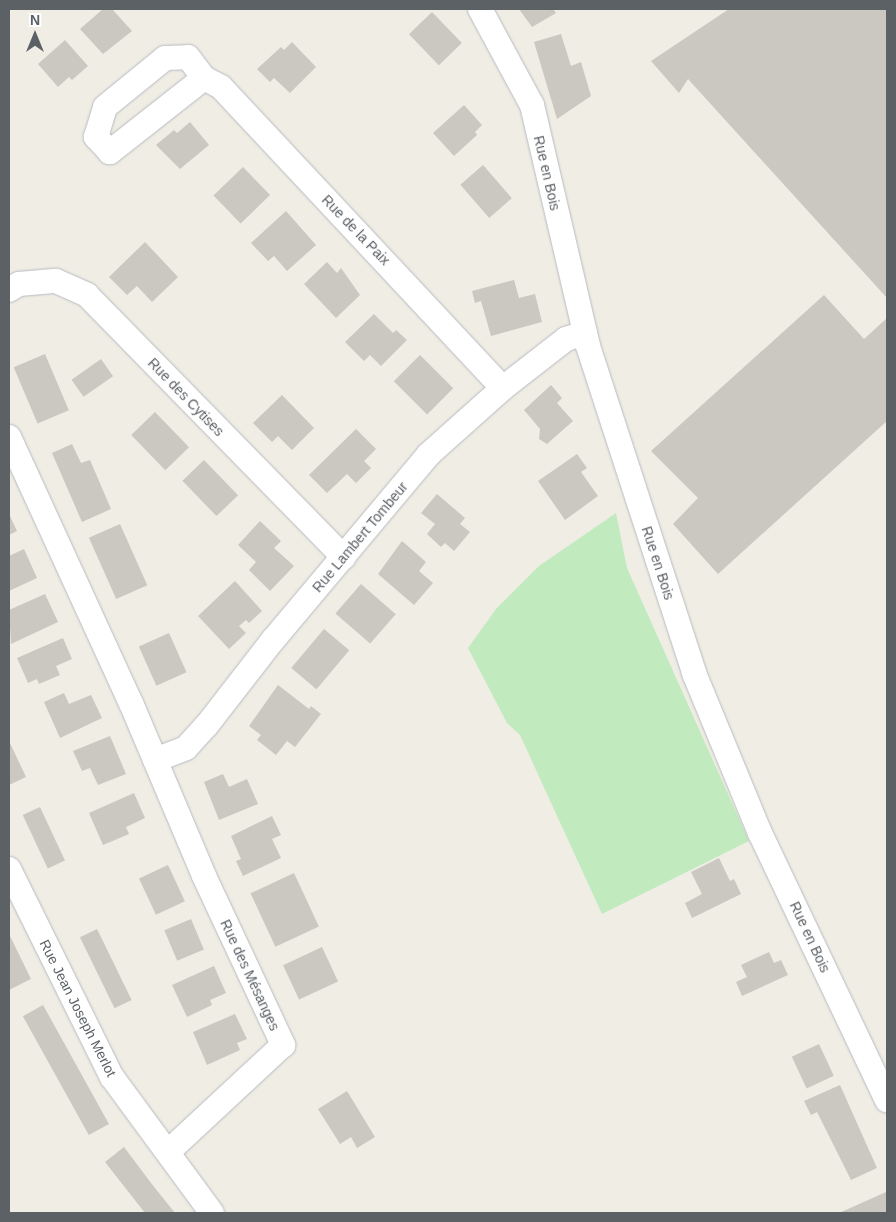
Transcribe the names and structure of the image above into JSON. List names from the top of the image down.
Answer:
{
  "streets": {
    "street": [
      "Rue en Bois",
      "Rue de la Paix",
      "Rue des Cytises",
      "Rue Lambert Tombeur",
      "Rue des Mésanges",
      "Rue Jean Joseph Merlot"
    ]
  },
  "crossings": [
    ["Rue en Bois", "Rue Lambert Tombeur"],
    ["Rue de la Paix", "Rue Lambert Tombeur"],
    ["Rue des Cytises", "Rue Lambert Tombeur"],
    ["Rue Lambert Tombeur", "Rue des Mésanges"],
    ["Rue des Mésanges", "Rue Jean Joseph Merlot"]
  ],
  "north": "top"
}
